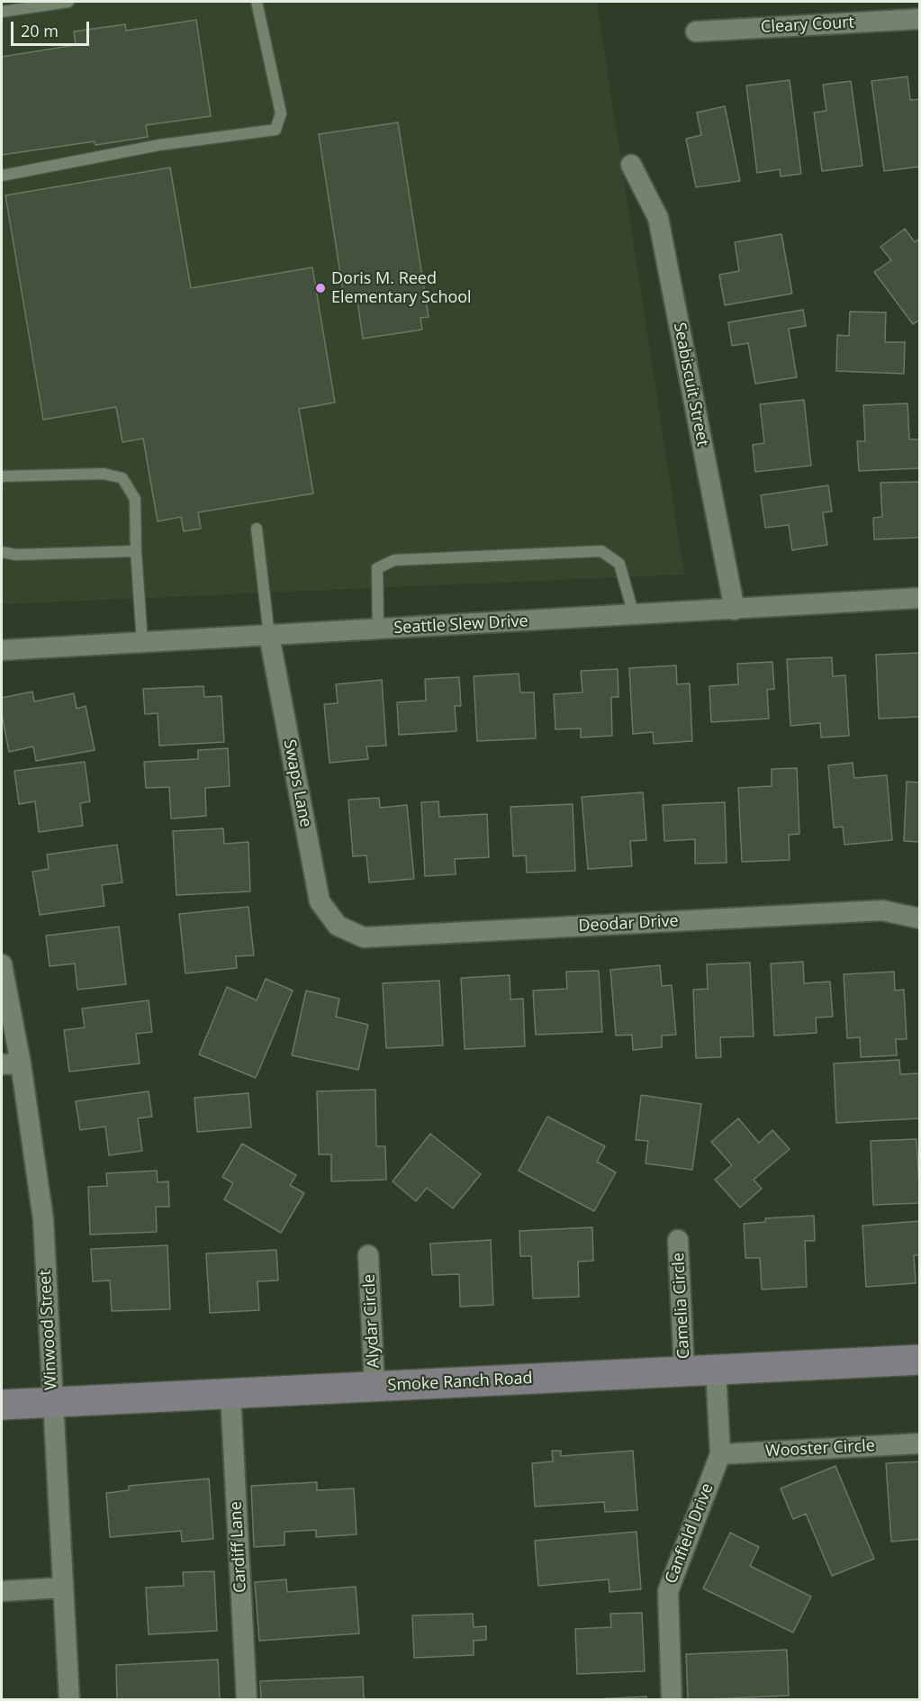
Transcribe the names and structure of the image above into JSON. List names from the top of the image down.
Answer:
{
  "streets": {
    "main road": ["Smoke Ranch Road"],
    "street": [
      "Cleary Court",
      "Seabiscuit Street",
      "Seattle Slew Drive",
      "Swaps Lane",
      "Deodar Drive",
      "Camelia Circle",
      "Alydar Circle",
      "Winwood Street",
      "Wooster Circle",
      "Canfield Drive",
      "Cardiff Lane"
    ]
  },
  "crossings": [
    ["Seabiscuit Street", "Seattle Slew Drive"],
    ["Seattle Slew Drive", "Swaps Lane"],
    ["Swaps Lane", "Deodar Drive"],
    ["Camelia Circle", "Smoke Ranch Road"],
    ["Alydar Circle", "Smoke Ranch Road"],
    ["Winwood Street", "Smoke Ranch Road"],
    ["Smoke Ranch Road", "Canfield Drive"],
    ["Smoke Ranch Road", "Cardiff Lane"],
    ["Wooster Circle", "Canfield Drive"]
  ],
  "places": ["Doris M. Reed Elementary School"],
  "scale_bar": "20 m"
}
